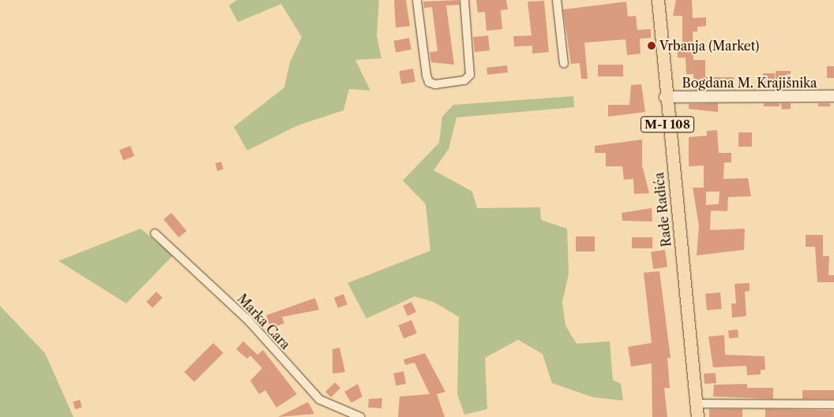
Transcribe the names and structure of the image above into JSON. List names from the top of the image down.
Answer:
{
  "streets": {
    "main road": ["M-I 108", "Rade Radića"],
    "street": ["Bogdana M. Krajišnika", "Marka Cara"]
  },
  "crossings": [
    ["Bogdana M. Krajišnika", "Rade Radića"]
  ],
  "places": ["Vrbanja (Market)"]
}
